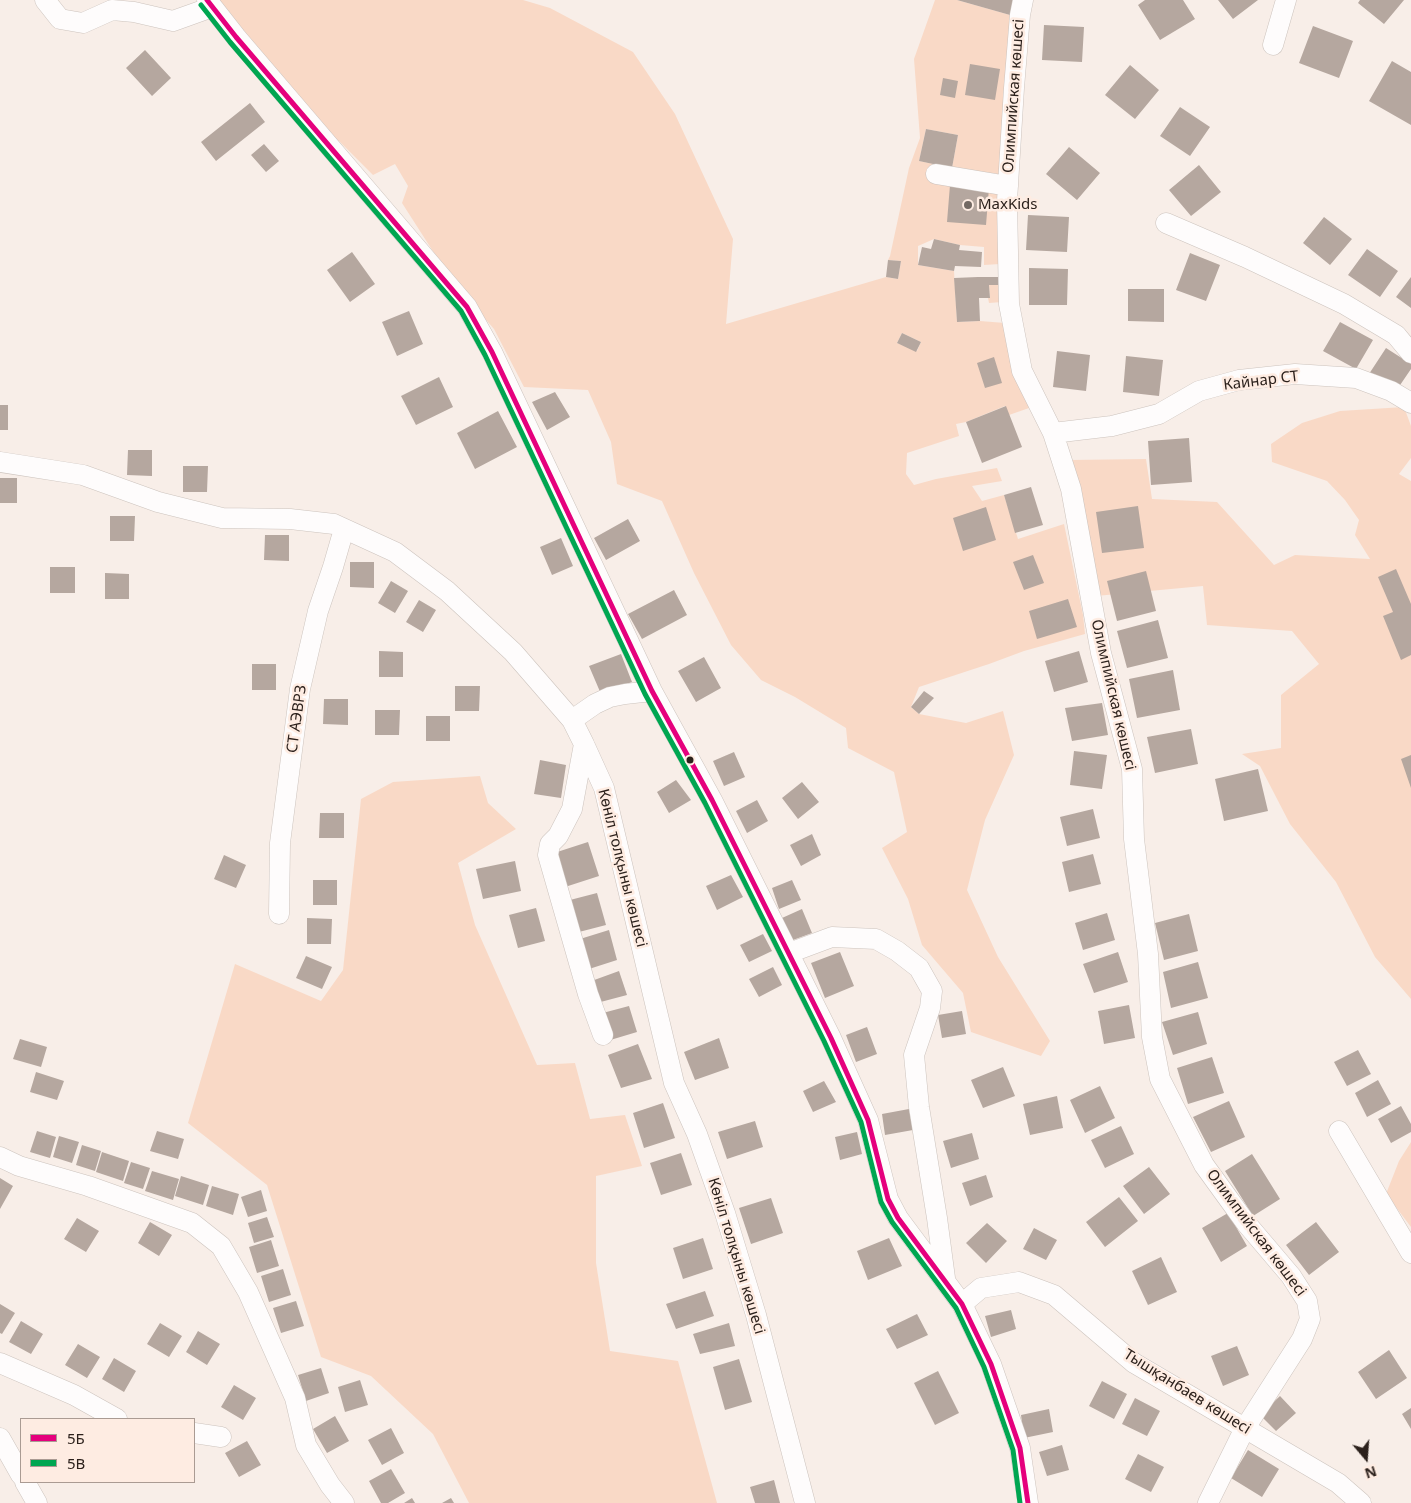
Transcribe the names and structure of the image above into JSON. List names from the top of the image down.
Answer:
{
  "streets": {
    "street": [
      "Олимпийская көшесі",
      "Кайнар СТ",
      "СТ АЭВРЗ",
      "Көніл толқыны көшесі",
      "Тышқанбаев көшесі"
    ]
  },
  "crossings": [
    ["Олимпийская көшесі", "Кайнар СТ"],
    ["Олимпийская көшесі", "Тышқанбаев көшесі"],
    ["СТ АЭВРЗ", "Көніл толқыны көшесі"]
  ],
  "places": ["MaxKids"],
  "lines": ["transit line 5Б", "transit line 5В"],
  "legend": ["5Б", "5В"],
  "north": "bottom"
}
